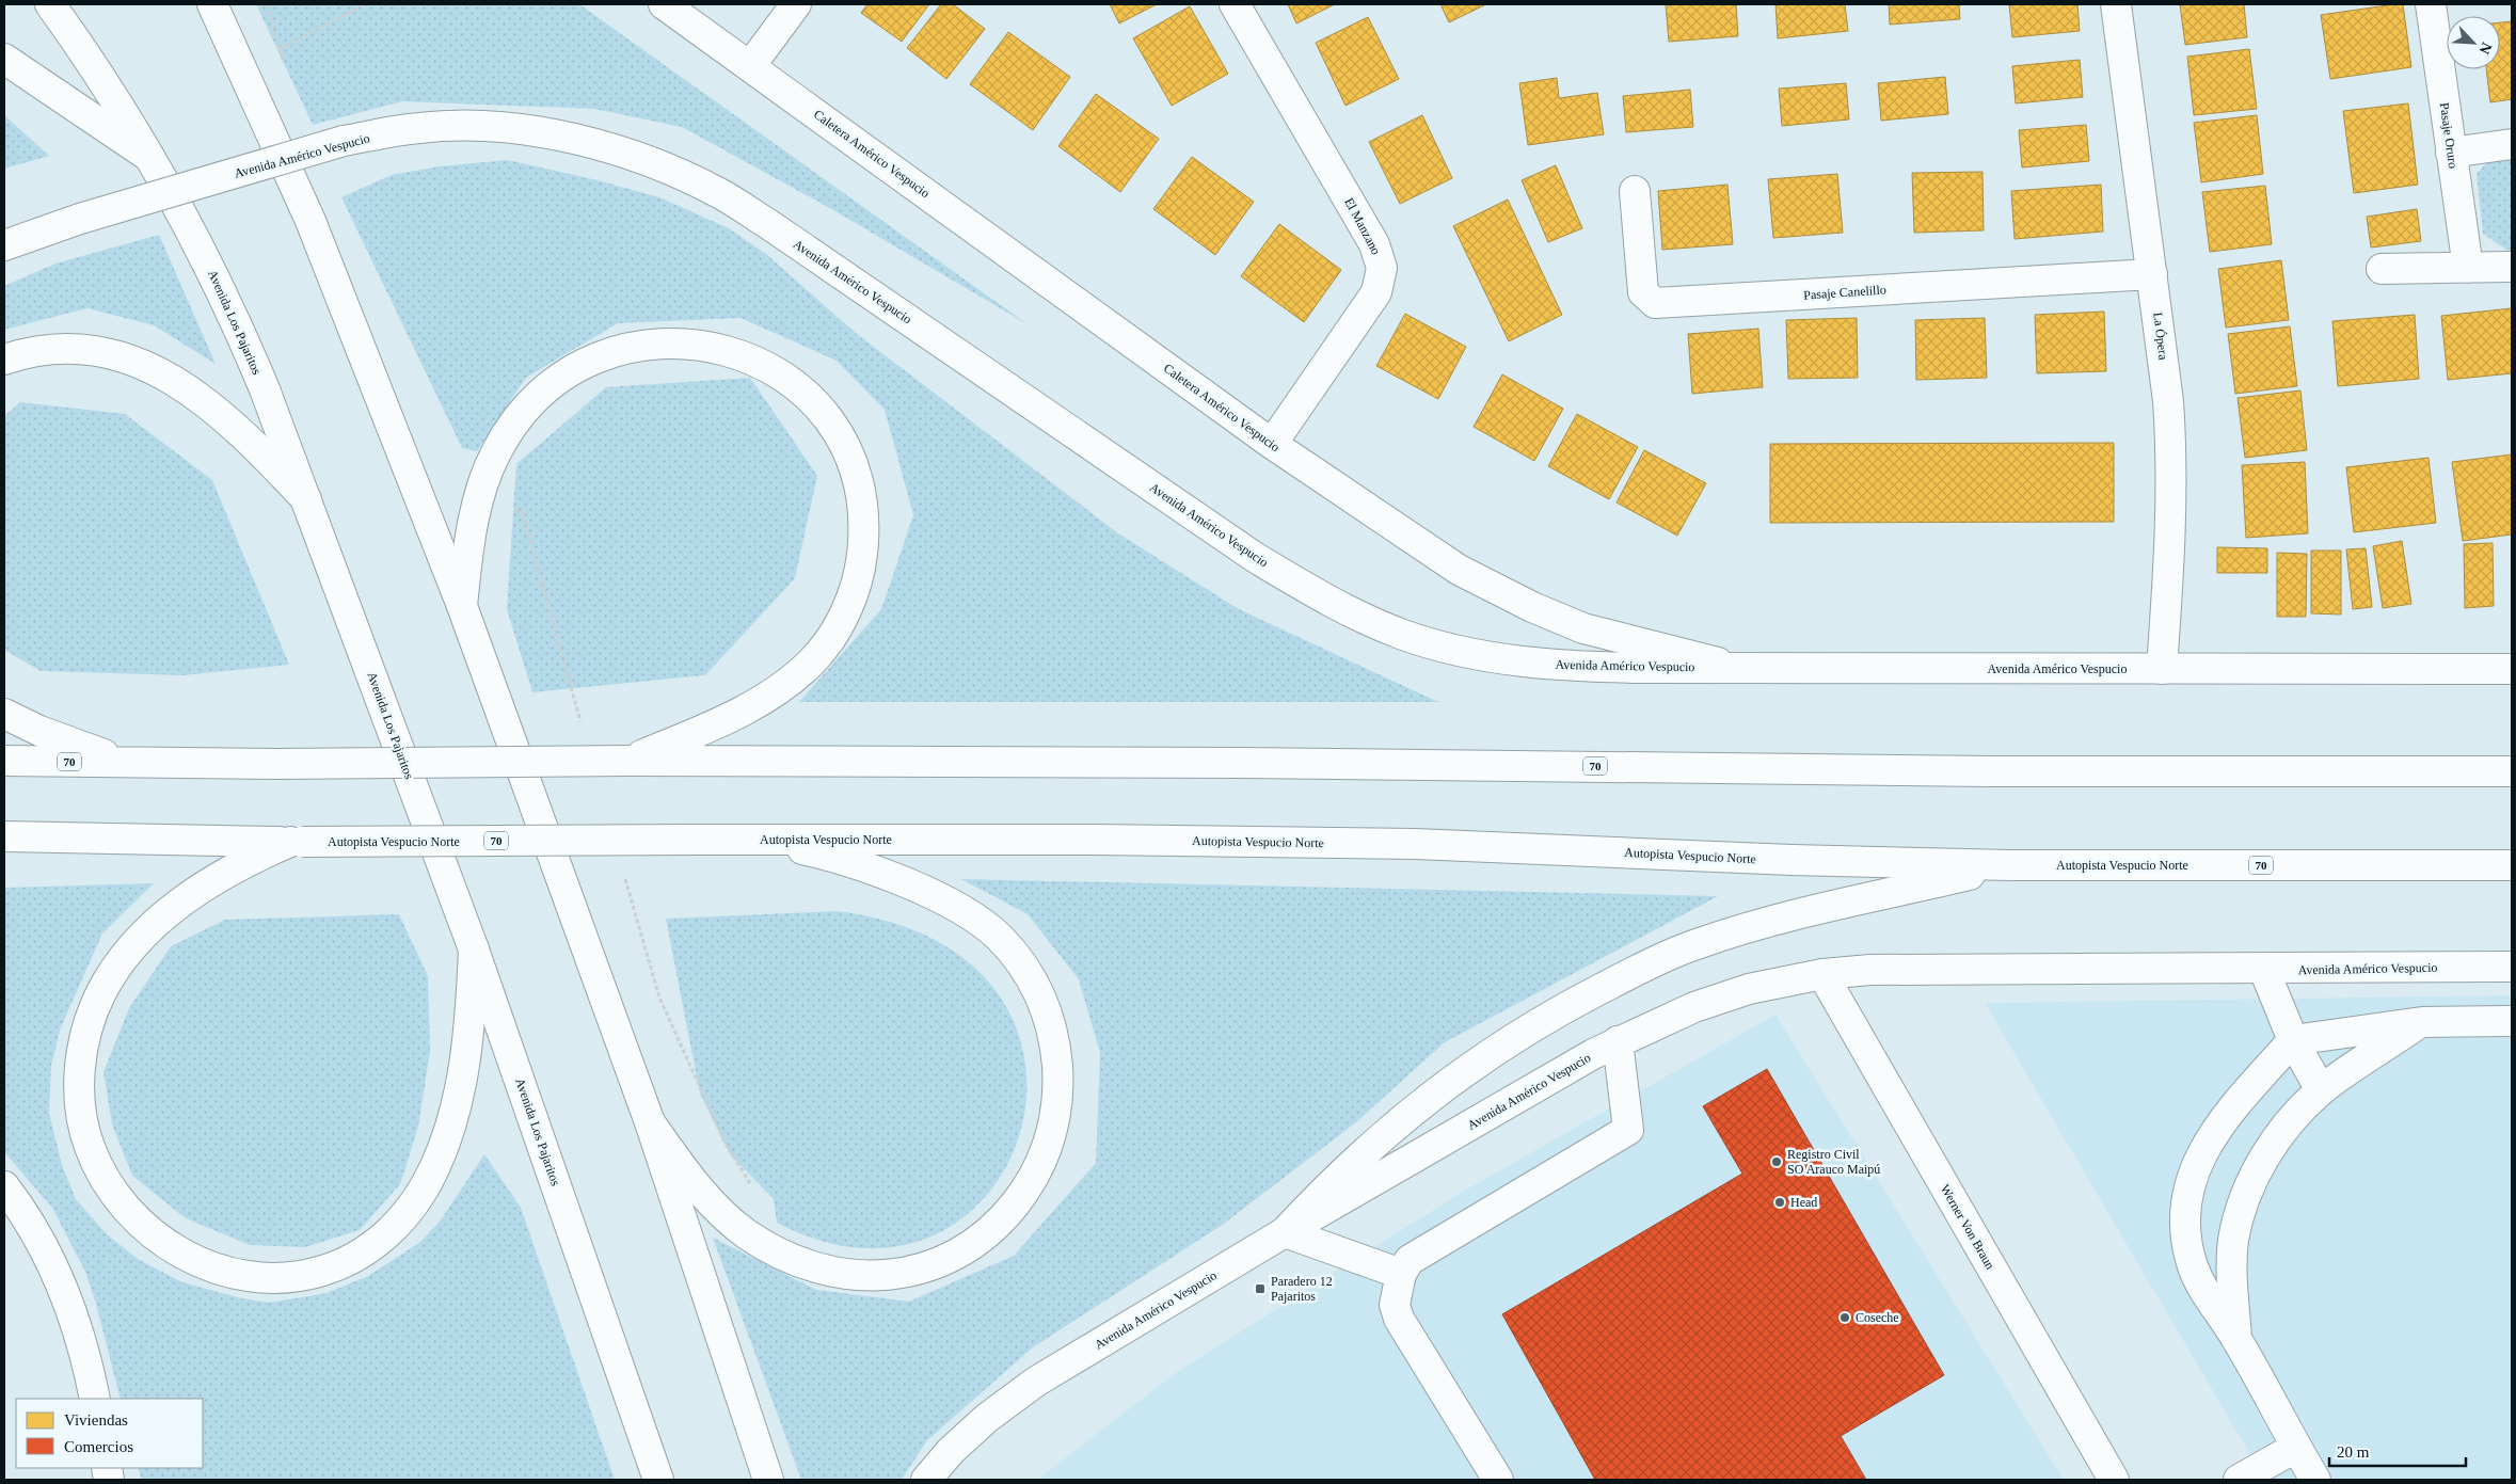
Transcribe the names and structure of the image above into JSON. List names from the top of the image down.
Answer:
{
  "streets": {
    "main road": [
      "Pasaje Oruro",
      "Caletera Américo Vespucio",
      "Avenida Américo Vespucio",
      "El Manzano",
      "Pasaje Canelillo",
      "Avenida Los Pajaritos",
      "La Ópera",
      "70",
      "Autopista Vespucio Norte",
      "Werner Von Braun"
    ]
  },
  "crossings": [
    ["Caletera Américo Vespucio", "Avenida Américo Vespucio"],
    ["Caletera Américo Vespucio", "El Manzano"],
    ["Avenida Américo Vespucio", "La Ópera"],
    ["Avenida Américo Vespucio", "Werner Von Braun"],
    ["Pasaje Canelillo", "La Ópera"]
  ],
  "places": {
    "other": ["Registro Civil SO Arauco Maipú", "Head", "Coseche"],
    "transit": ["Paradero 12 Pajaritos"]
  },
  "legend": ["Viviendas", "Comercios"],
  "scale_bar": "20 m",
  "north": "bottom right"
}
